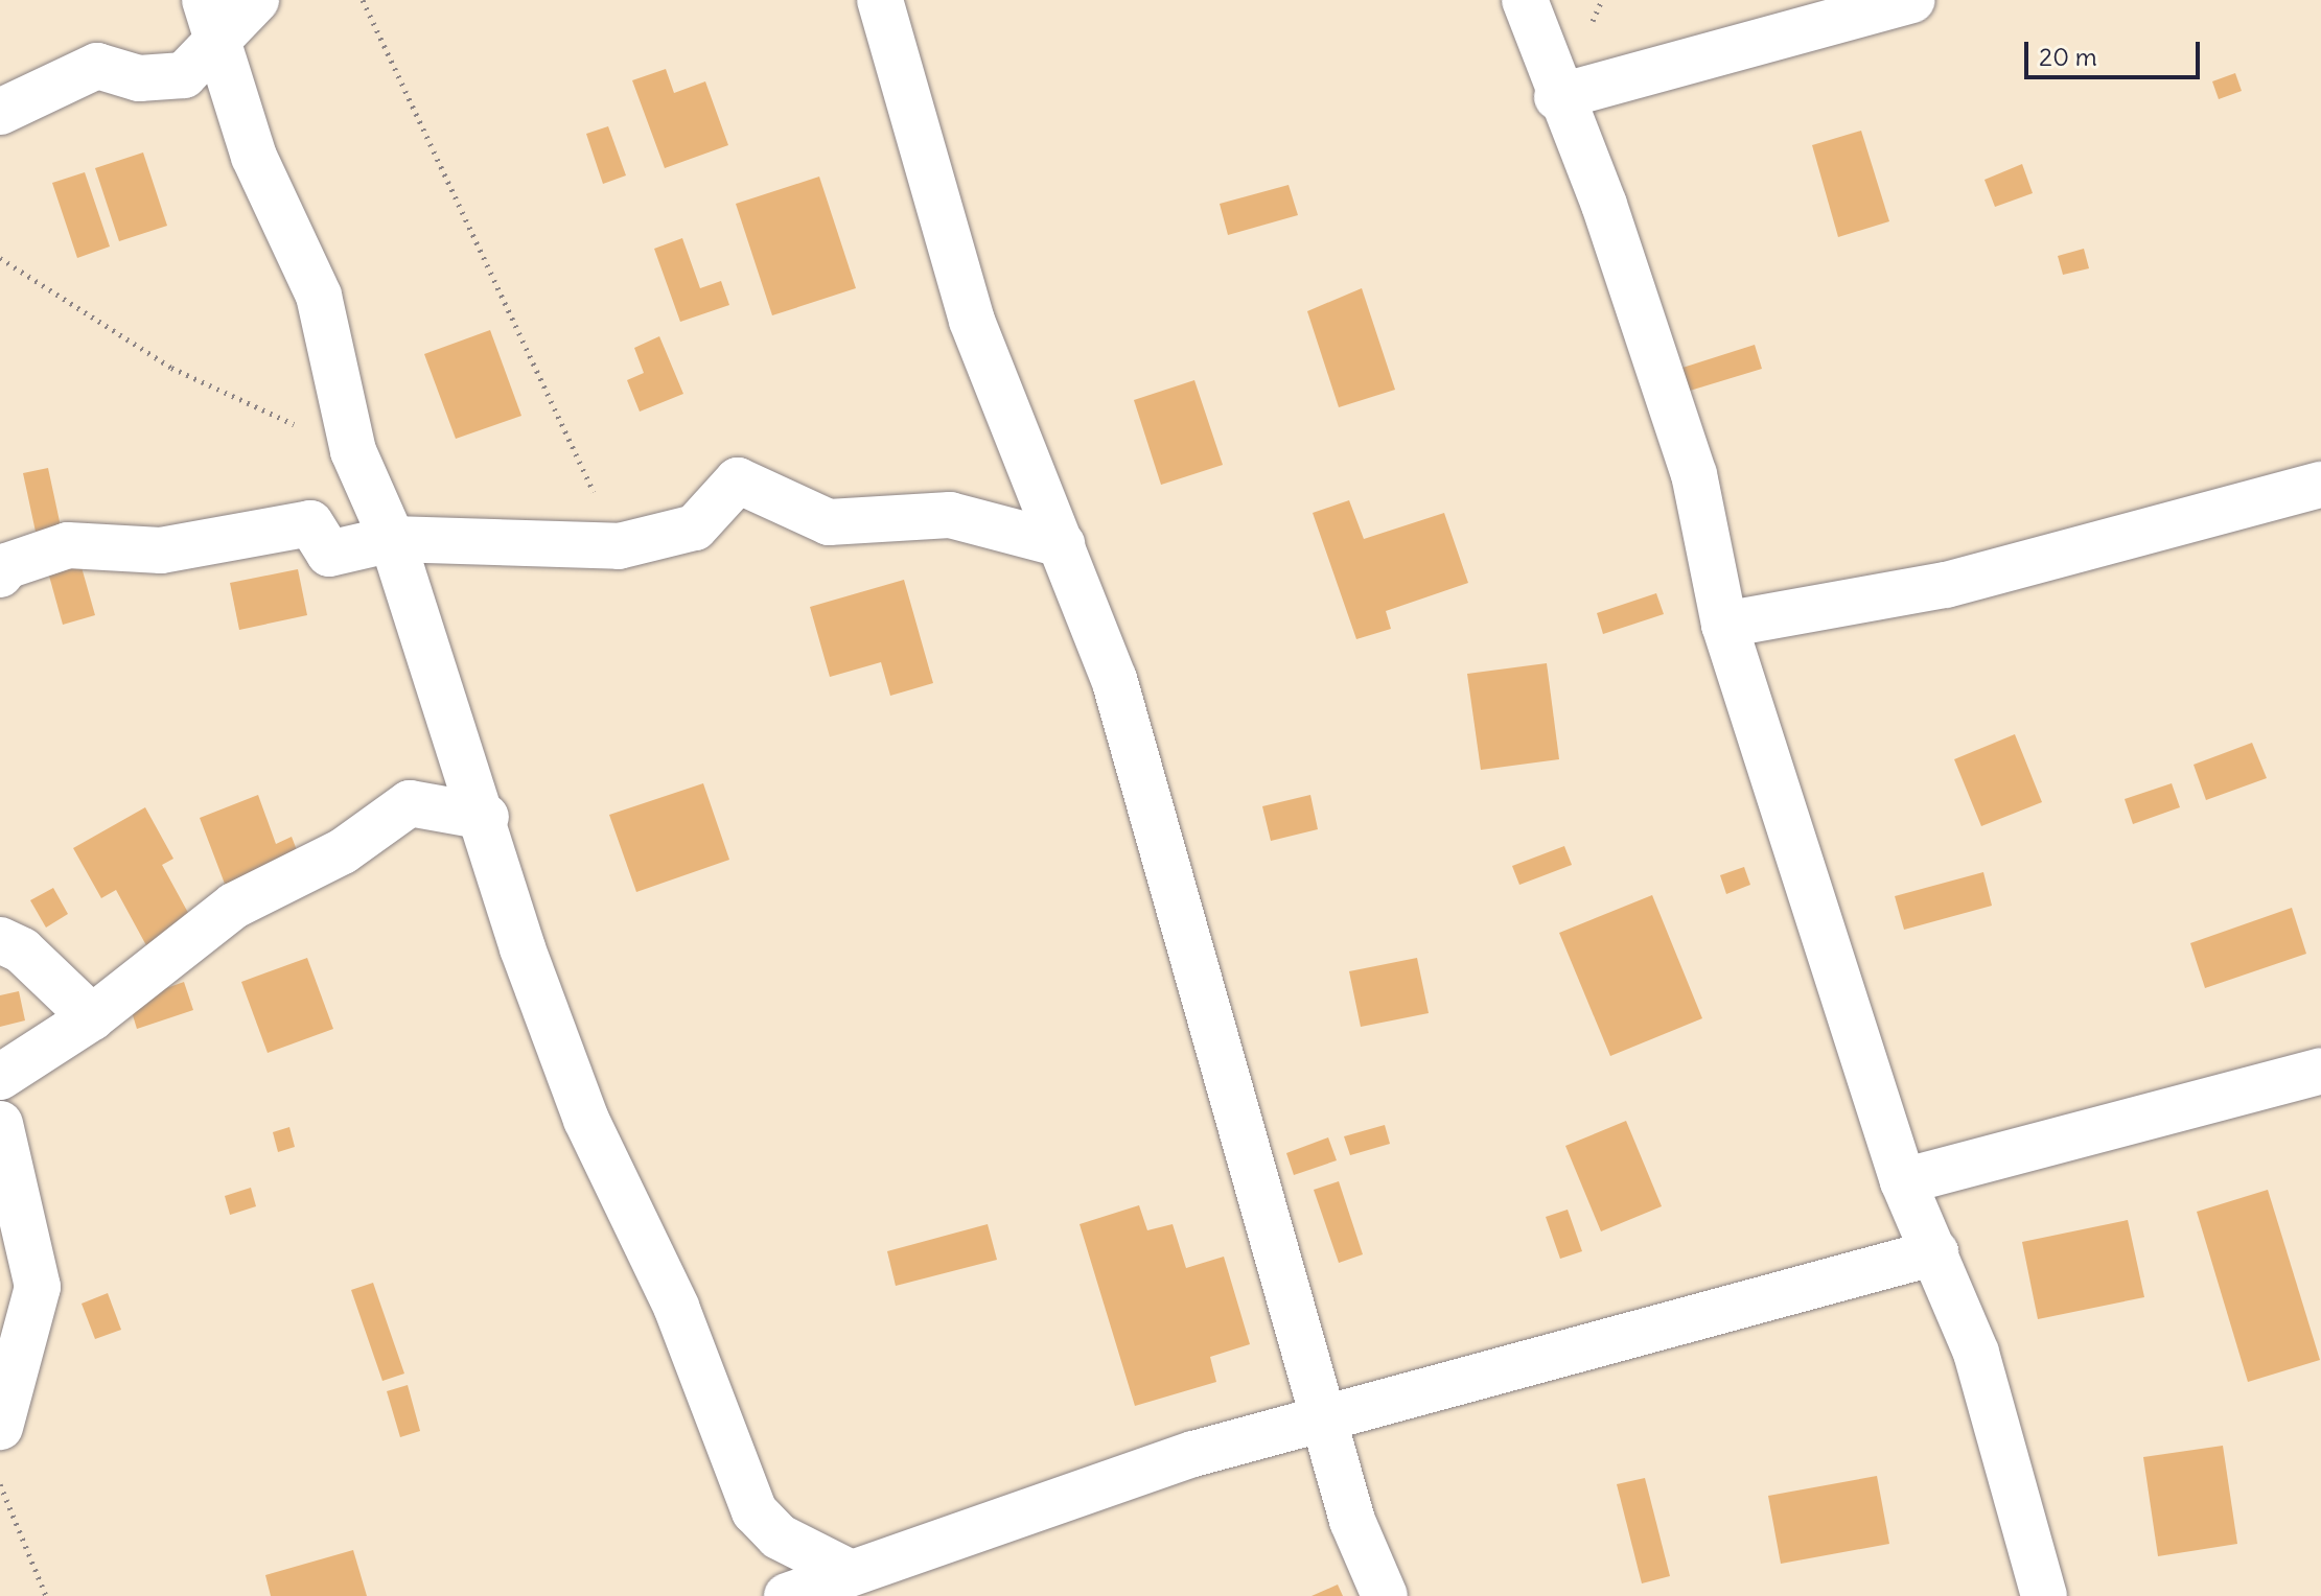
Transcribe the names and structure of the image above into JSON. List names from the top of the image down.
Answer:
{
  "scale_bar": "20 m"
}
